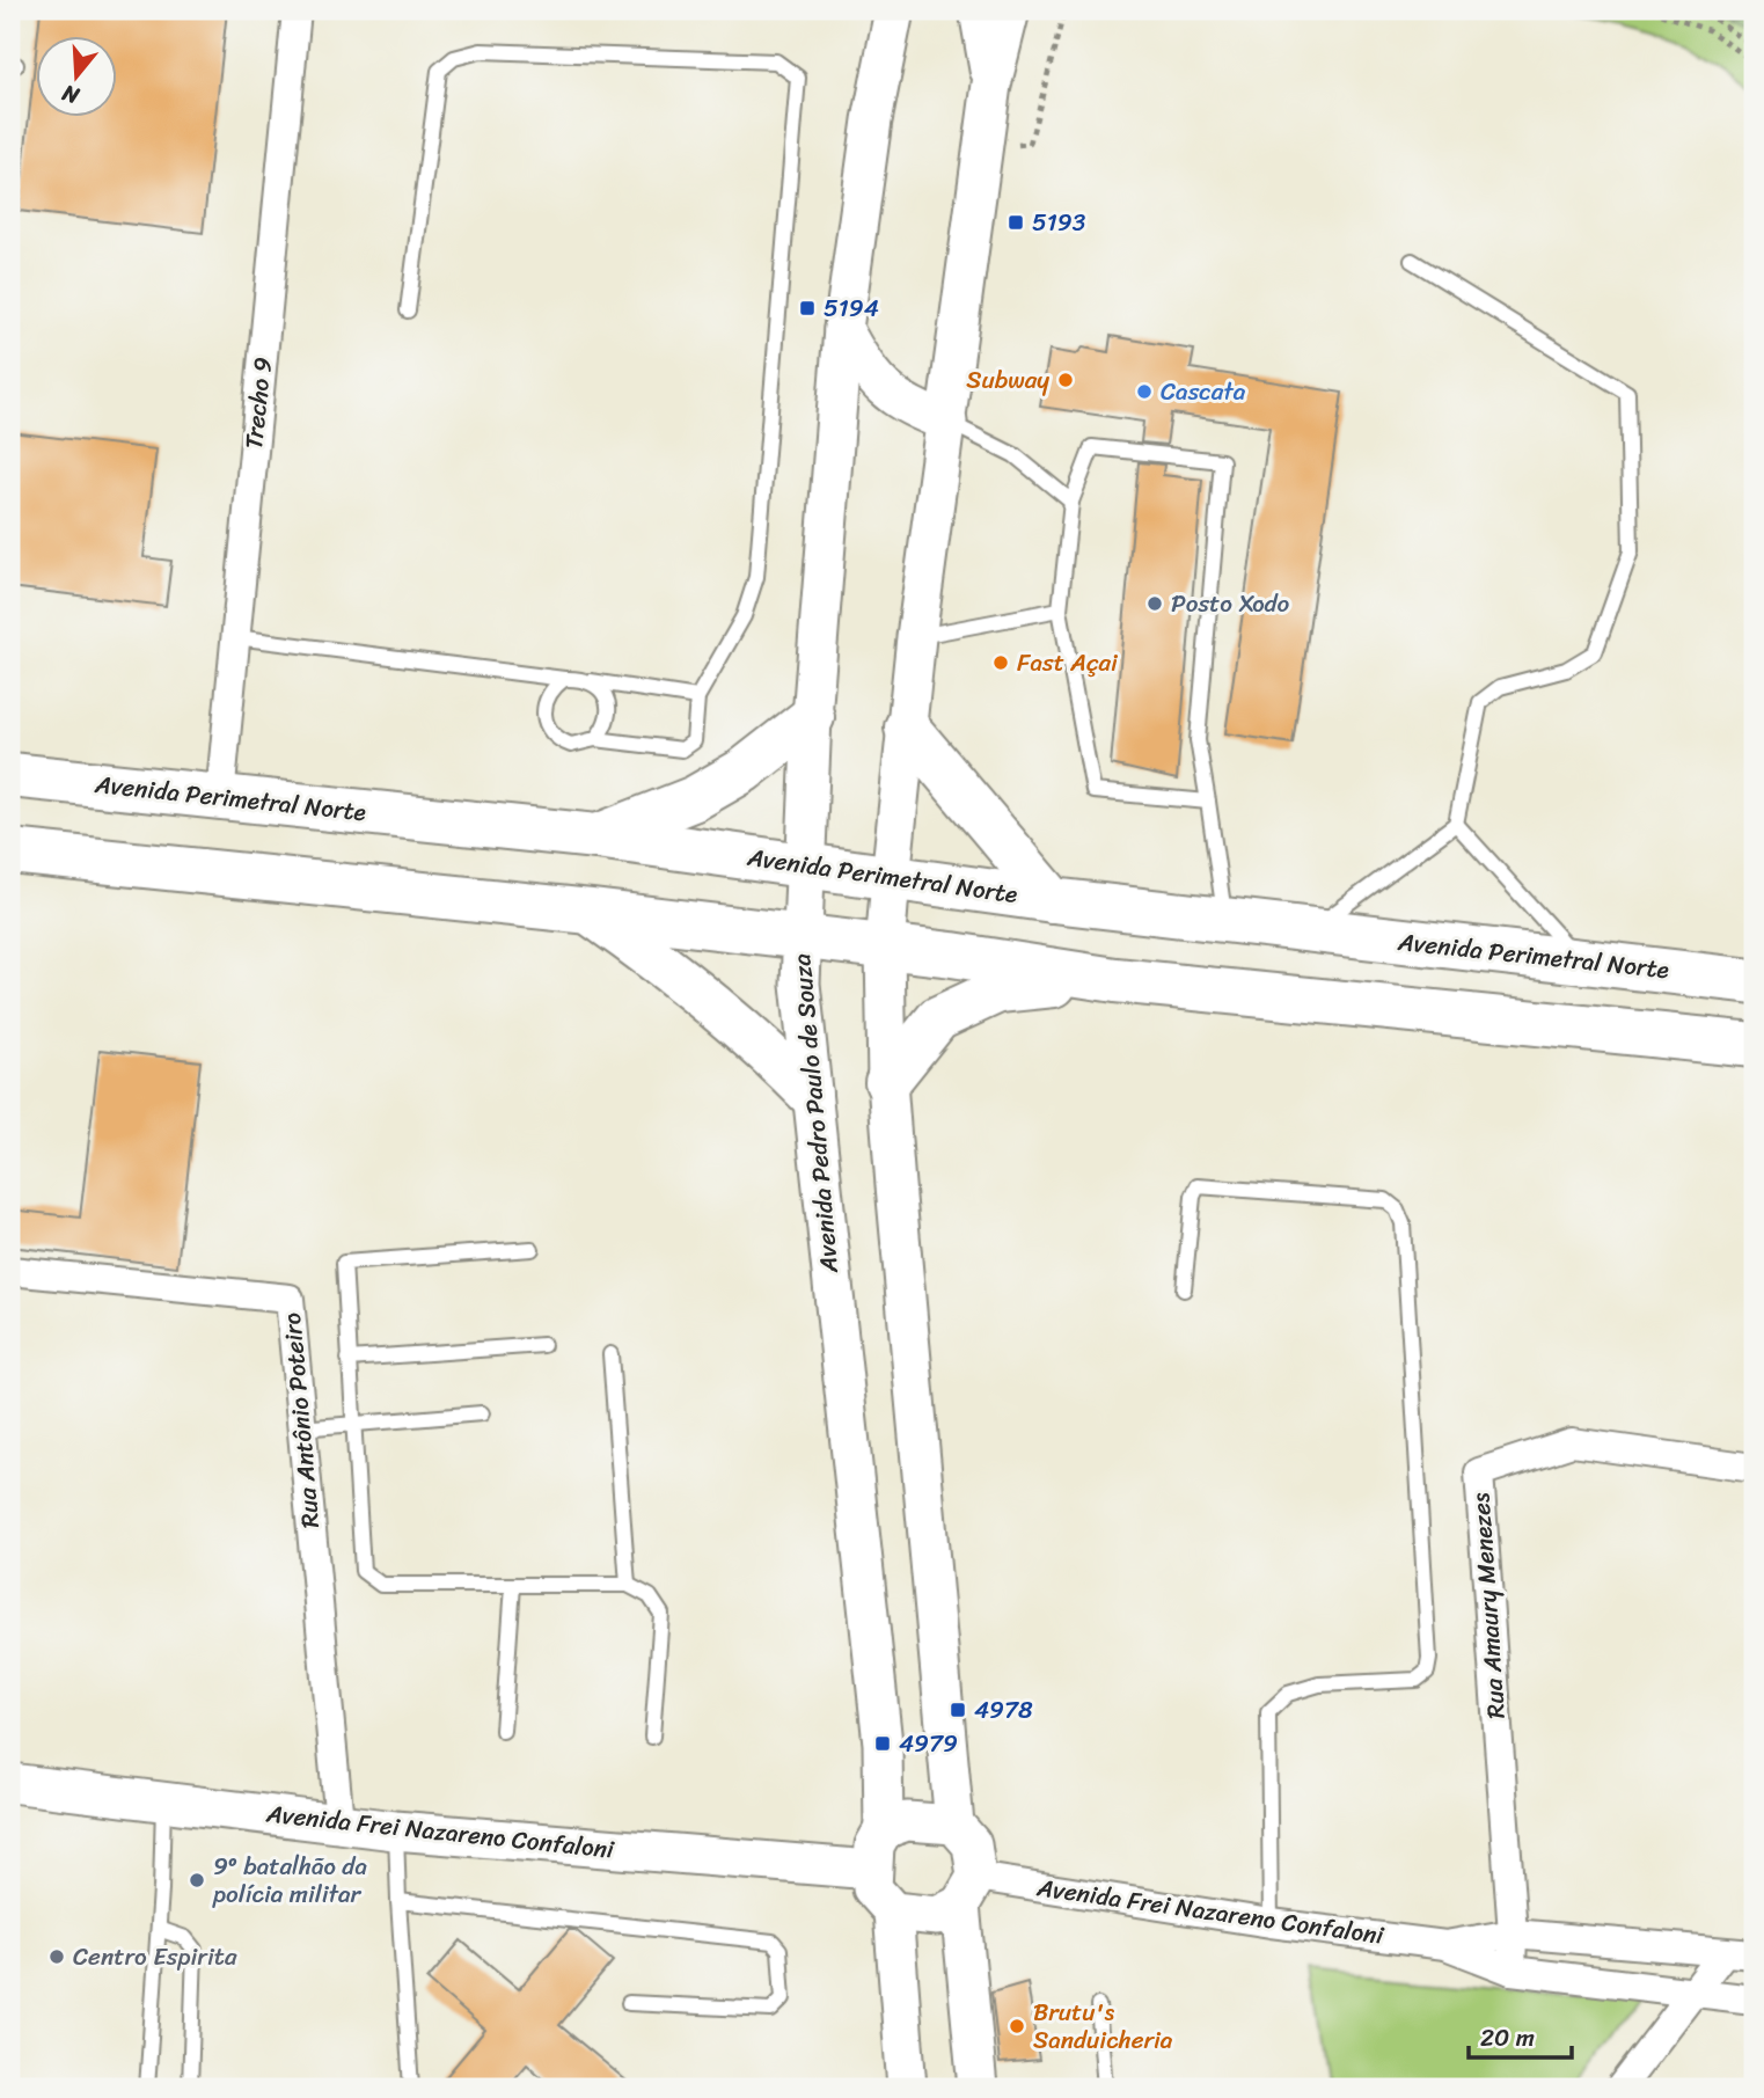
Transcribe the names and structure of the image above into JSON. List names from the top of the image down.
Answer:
{
  "streets": {
    "highway": ["Avenida Perimetral Norte"],
    "main road": ["Avenida Pedro Paulo de Souza", "Avenida Frei Nazareno Confaloni"],
    "street": ["Trecho 9", "Rua Antônio Poteiro", "Rua Amaury Menezes"]
  },
  "crossings": [
    ["Trecho 9", "Avenida Perimetral Norte"],
    ["Avenida Perimetral Norte", "Avenida Pedro Paulo de Souza"],
    ["Avenida Pedro Paulo de Souza", "Avenida Frei Nazareno Confaloni"],
    ["Rua Antônio Poteiro", "Avenida Frei Nazareno Confaloni"],
    ["Rua Amaury Menezes", "Avenida Frei Nazareno Confaloni"]
  ],
  "places": {
    "transit": [
      "5193",
      "5194",
      "4978",
      "4979"
    ],
    "other": [
      "Subway",
      "Cascata",
      "Posto Xodo",
      "Fast Açai",
      "9º batalhão da polícia militar",
      "Centro Espirita",
      "Brutu's Sanduicheria"
    ]
  },
  "scale_bar": "20 m",
  "north": "bottom"
}
